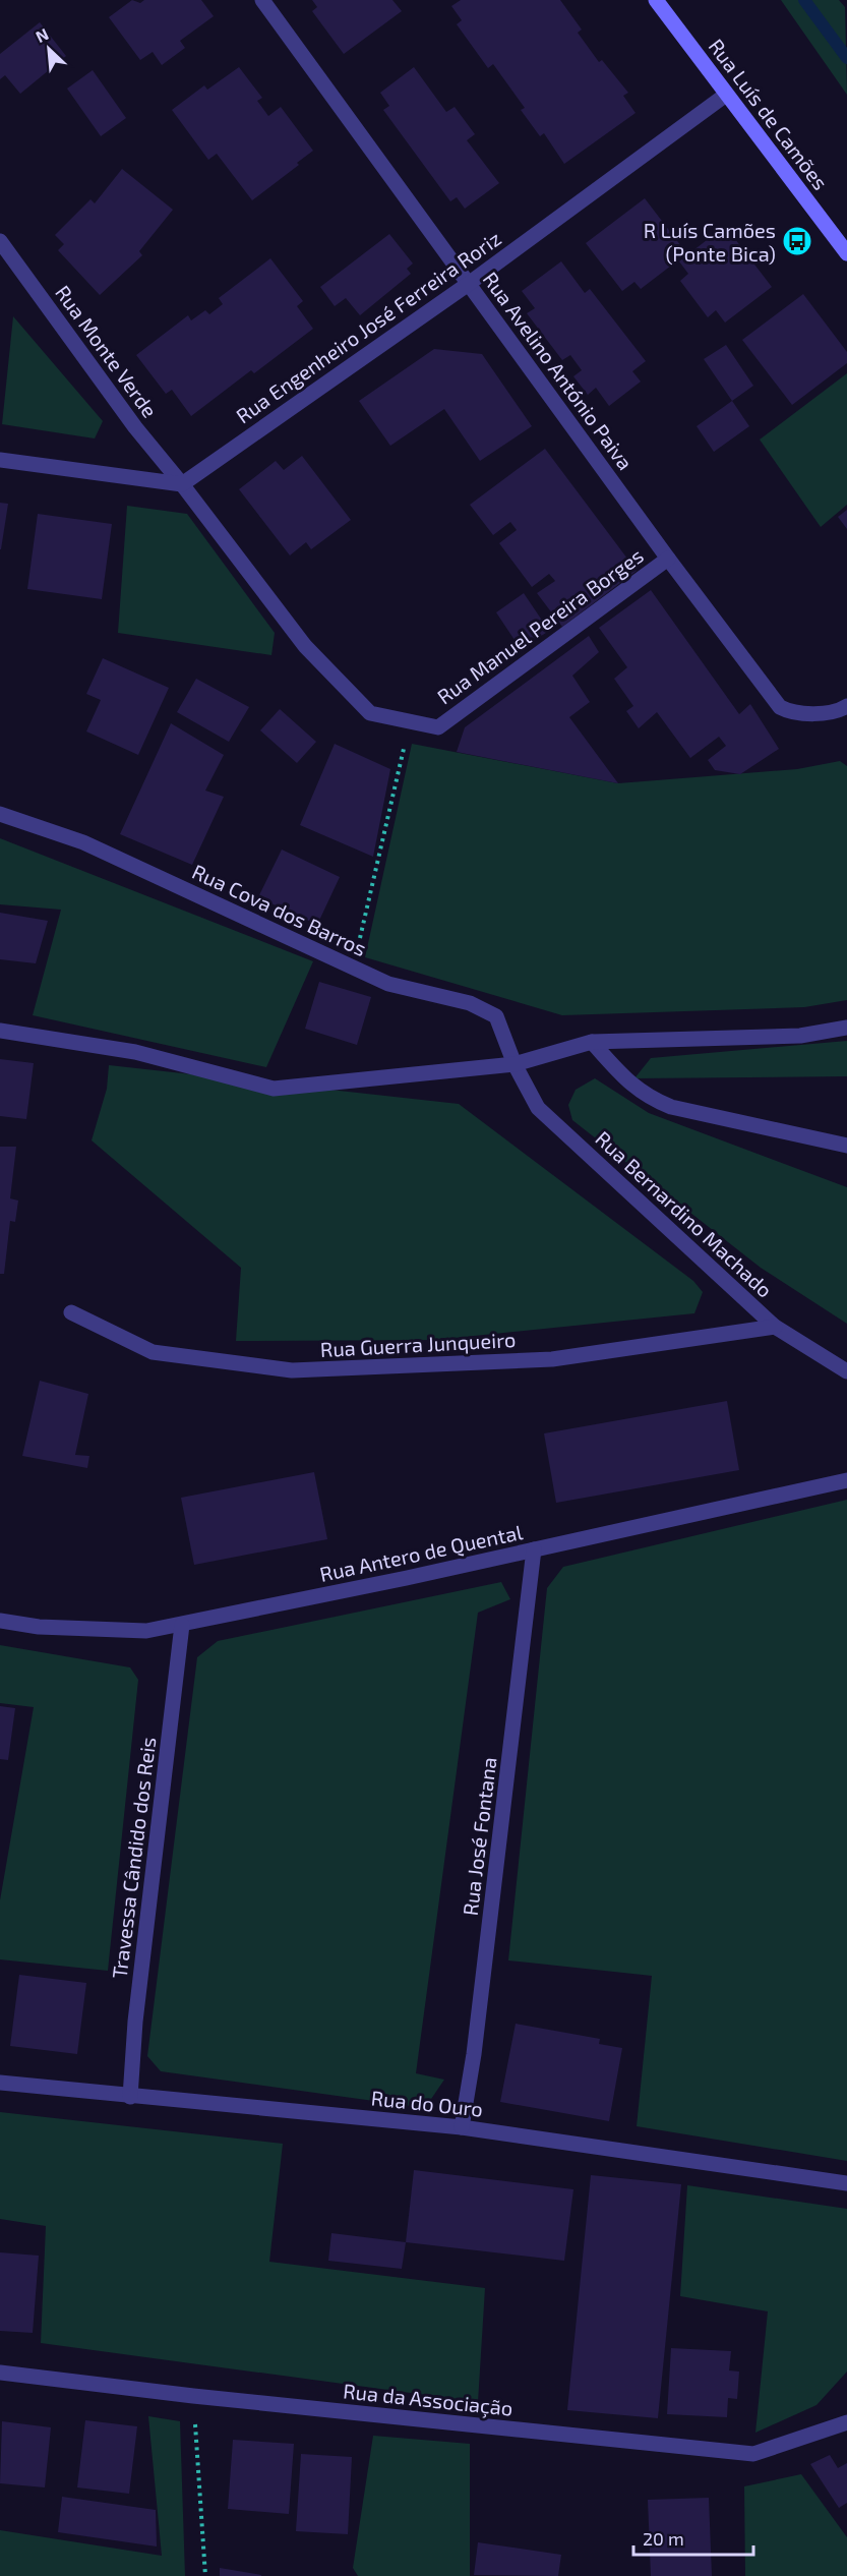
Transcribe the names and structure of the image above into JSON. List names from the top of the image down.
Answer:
{
  "streets": {
    "main road": ["Rua Luís de Camões"],
    "street": [
      "Rua Engenheiro José Ferreira Roriz",
      "Rua Monte Verde",
      "Rua Avelino António Paiva",
      "Rua Manuel Pereira Borges",
      "Rua Cova dos Barros",
      "Rua Bernardino Machado",
      "Rua Guerra Junqueiro",
      "Rua Antero de Quental",
      "Rua José Fontana",
      "Travessa Cândido dos Reis",
      "Rua do Ouro",
      "Rua da Associação"
    ]
  },
  "crossings": [
    ["Rua Luís de Camões", "Rua Engenheiro José Ferreira Roriz"],
    ["Rua Engenheiro José Ferreira Roriz", "Rua Monte Verde"],
    ["Rua Engenheiro José Ferreira Roriz", "Rua Avelino António Paiva"],
    ["Rua Engenheiro José Ferreira Roriz", "Rua Manuel Pereira Borges"],
    ["Rua Monte Verde", "Rua Manuel Pereira Borges"],
    ["Rua Avelino António Paiva", "Rua Manuel Pereira Borges"],
    ["Rua Cova dos Barros", "Rua Bernardino Machado"],
    ["Rua Bernardino Machado", "Rua Guerra Junqueiro"],
    ["Rua Antero de Quental", "Rua José Fontana"],
    ["Rua Antero de Quental", "Travessa Cândido dos Reis"],
    ["Rua José Fontana", "Rua do Ouro"],
    ["Travessa Cândido dos Reis", "Rua do Ouro"]
  ],
  "places": {
    "bus stop": ["R Luís Camões (Ponte Bica)"]
  },
  "scale_bar": "20 m",
  "north": "top left"
}
